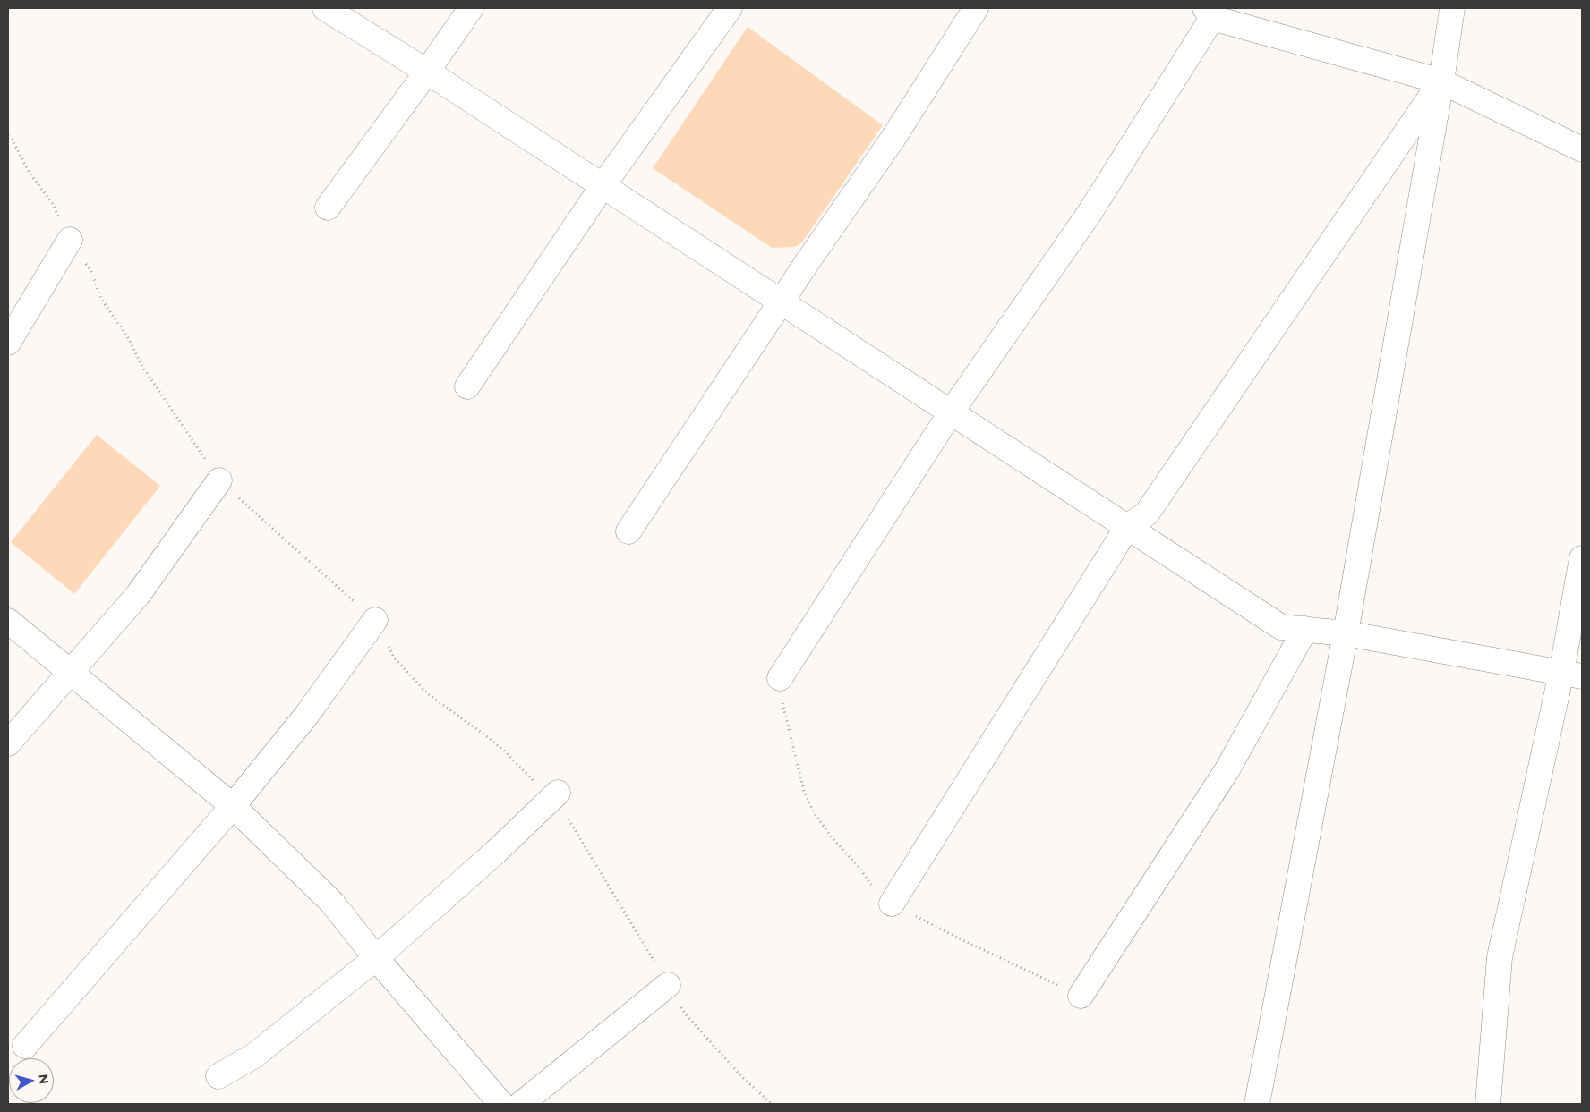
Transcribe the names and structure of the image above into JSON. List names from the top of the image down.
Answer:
{
  "north": "right"
}
